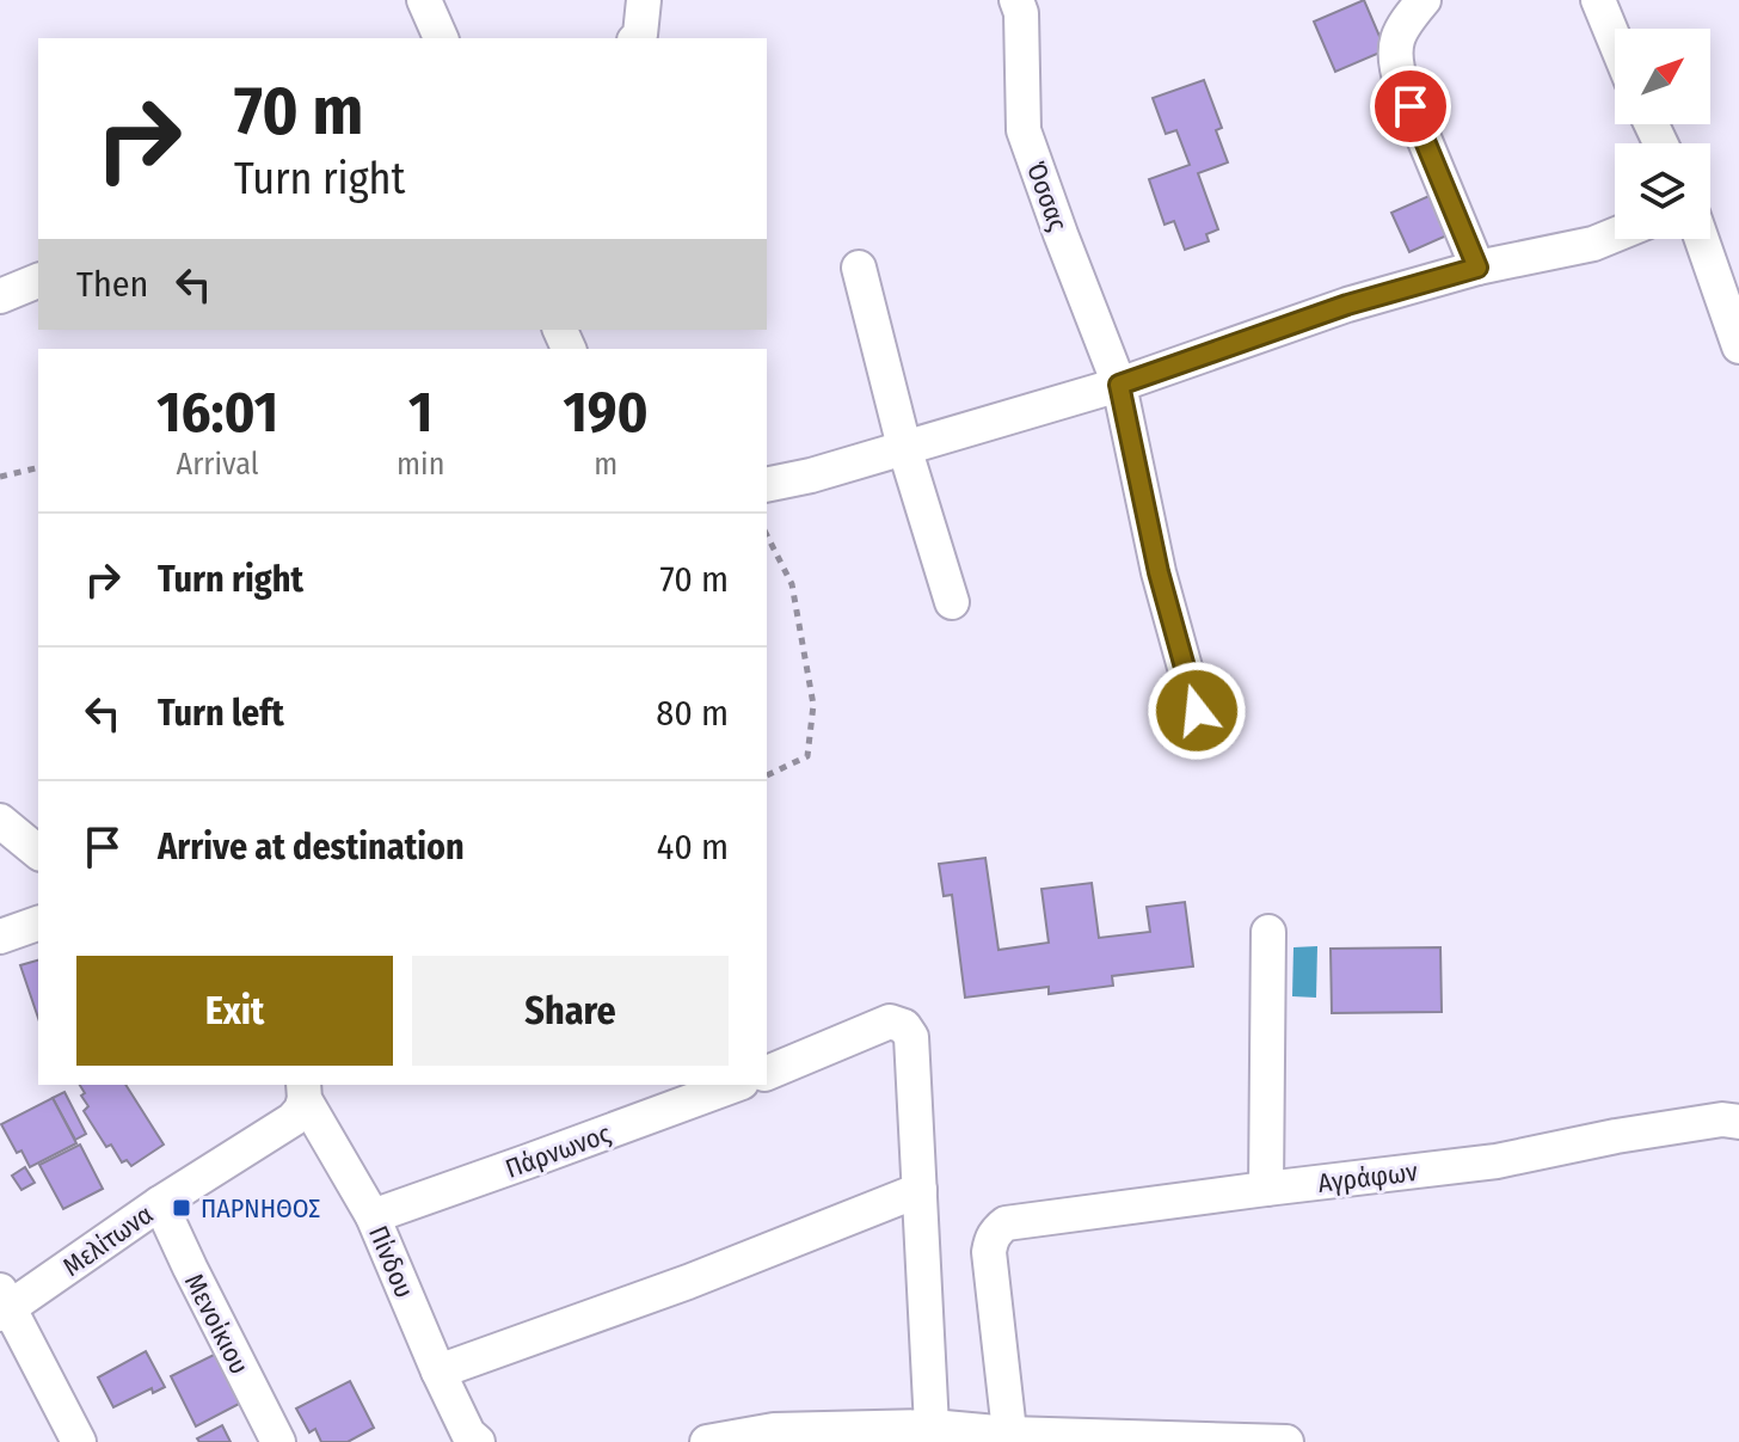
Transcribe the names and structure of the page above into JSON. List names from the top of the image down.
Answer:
{
  "streets": {
    "street": [
      "Όσσας",
      "Πάρνωνος",
      "Αγράφων",
      "Μελίτωνα",
      "Πίνδου",
      "Μενοίκιου"
    ]
  },
  "crossings": [
    ["Πάρνωνος", "Πίνδου"],
    ["Μελίτωνα", "Πίνδου"],
    ["Μελίτωνα", "Μενοίκιου"]
  ],
  "places": {
    "transit": ["ΠΑΡΝΗΘΟΣ"]
  },
  "north": "top right",
  "page": {
    "turn": ["70 m", "Turn right"],
    "then": "Then",
    "eta": [
      "16:01",
      "Arrival",
      "1",
      "min",
      "190",
      "m"
    ],
    "list": [
      {
        "name": "Turn right",
        "value": "70 m"
      },
      {
        "name": "Turn left",
        "value": "80 m"
      },
      {
        "name": "Arrive at destination",
        "value": "40 m"
      }
    ],
    "buttons": ["Exit", "Share"]
  }
}
